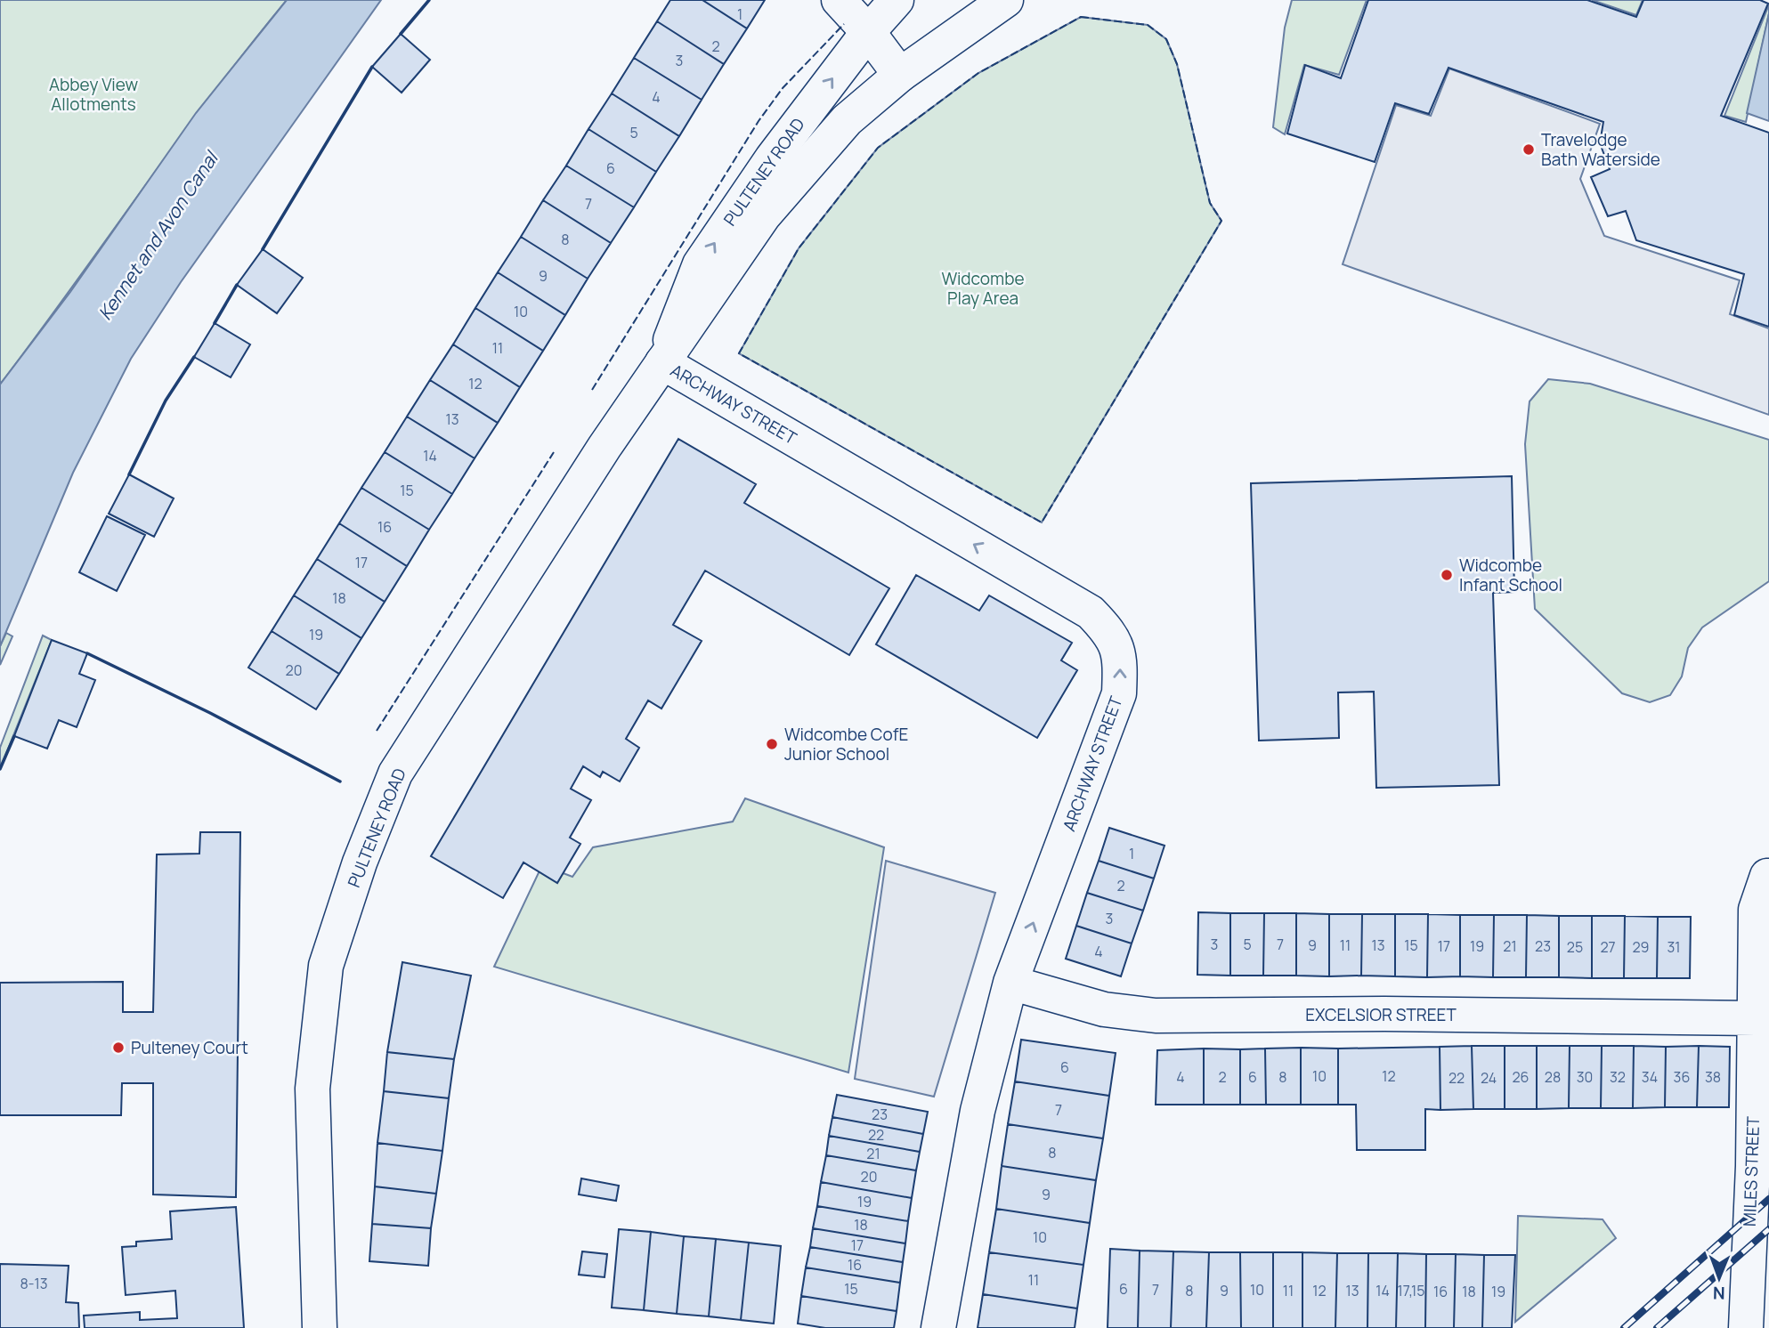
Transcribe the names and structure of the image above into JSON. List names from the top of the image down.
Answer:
{
  "streets": {
    "main road": [
      "PULTENEY ROAD",
      "ARCHWAY STREET",
      "EXCELSIOR STREET",
      "MILES STREET"
    ]
  },
  "crossings": [
    ["PULTENEY ROAD", "ARCHWAY STREET"],
    ["ARCHWAY STREET", "EXCELSIOR STREET"],
    ["EXCELSIOR STREET", "MILES STREET"]
  ],
  "water": ["Kennet and Avon Canal"],
  "parks": ["Abbey View Allotments", "Widcombe Play Area"],
  "places": [
    "Travelodge Bath Waterside",
    "Widcombe Infant School",
    "Widcombe CofE Junior School",
    "Pulteney Court"
  ],
  "house_numbers": [
    "1",
    "2",
    "3",
    "4",
    "5",
    "6",
    "7",
    "8",
    "9",
    "10",
    "11",
    "12",
    "13",
    "14",
    "15",
    "16",
    "17",
    "18",
    "19",
    "20",
    "1",
    "2",
    "3",
    "3",
    "5",
    "7",
    "9",
    "11",
    "13",
    "15",
    "17",
    "19",
    "21",
    "23",
    "25",
    "27",
    "29",
    "31",
    "4",
    "6",
    "10",
    "12",
    "4",
    "2",
    "6",
    "8",
    "26",
    "28",
    "30",
    "32",
    "34",
    "36",
    "38",
    "22",
    "24",
    "7",
    "23",
    "22",
    "8",
    "21",
    "20",
    "9",
    "19",
    "18",
    "10",
    "17",
    "16",
    "11",
    "8-13",
    "15",
    "6",
    "7",
    "10",
    "8",
    "9",
    "11",
    "12",
    "13",
    "14",
    "17,15",
    "16",
    "18",
    "19"
  ],
  "north": "bottom"
}
